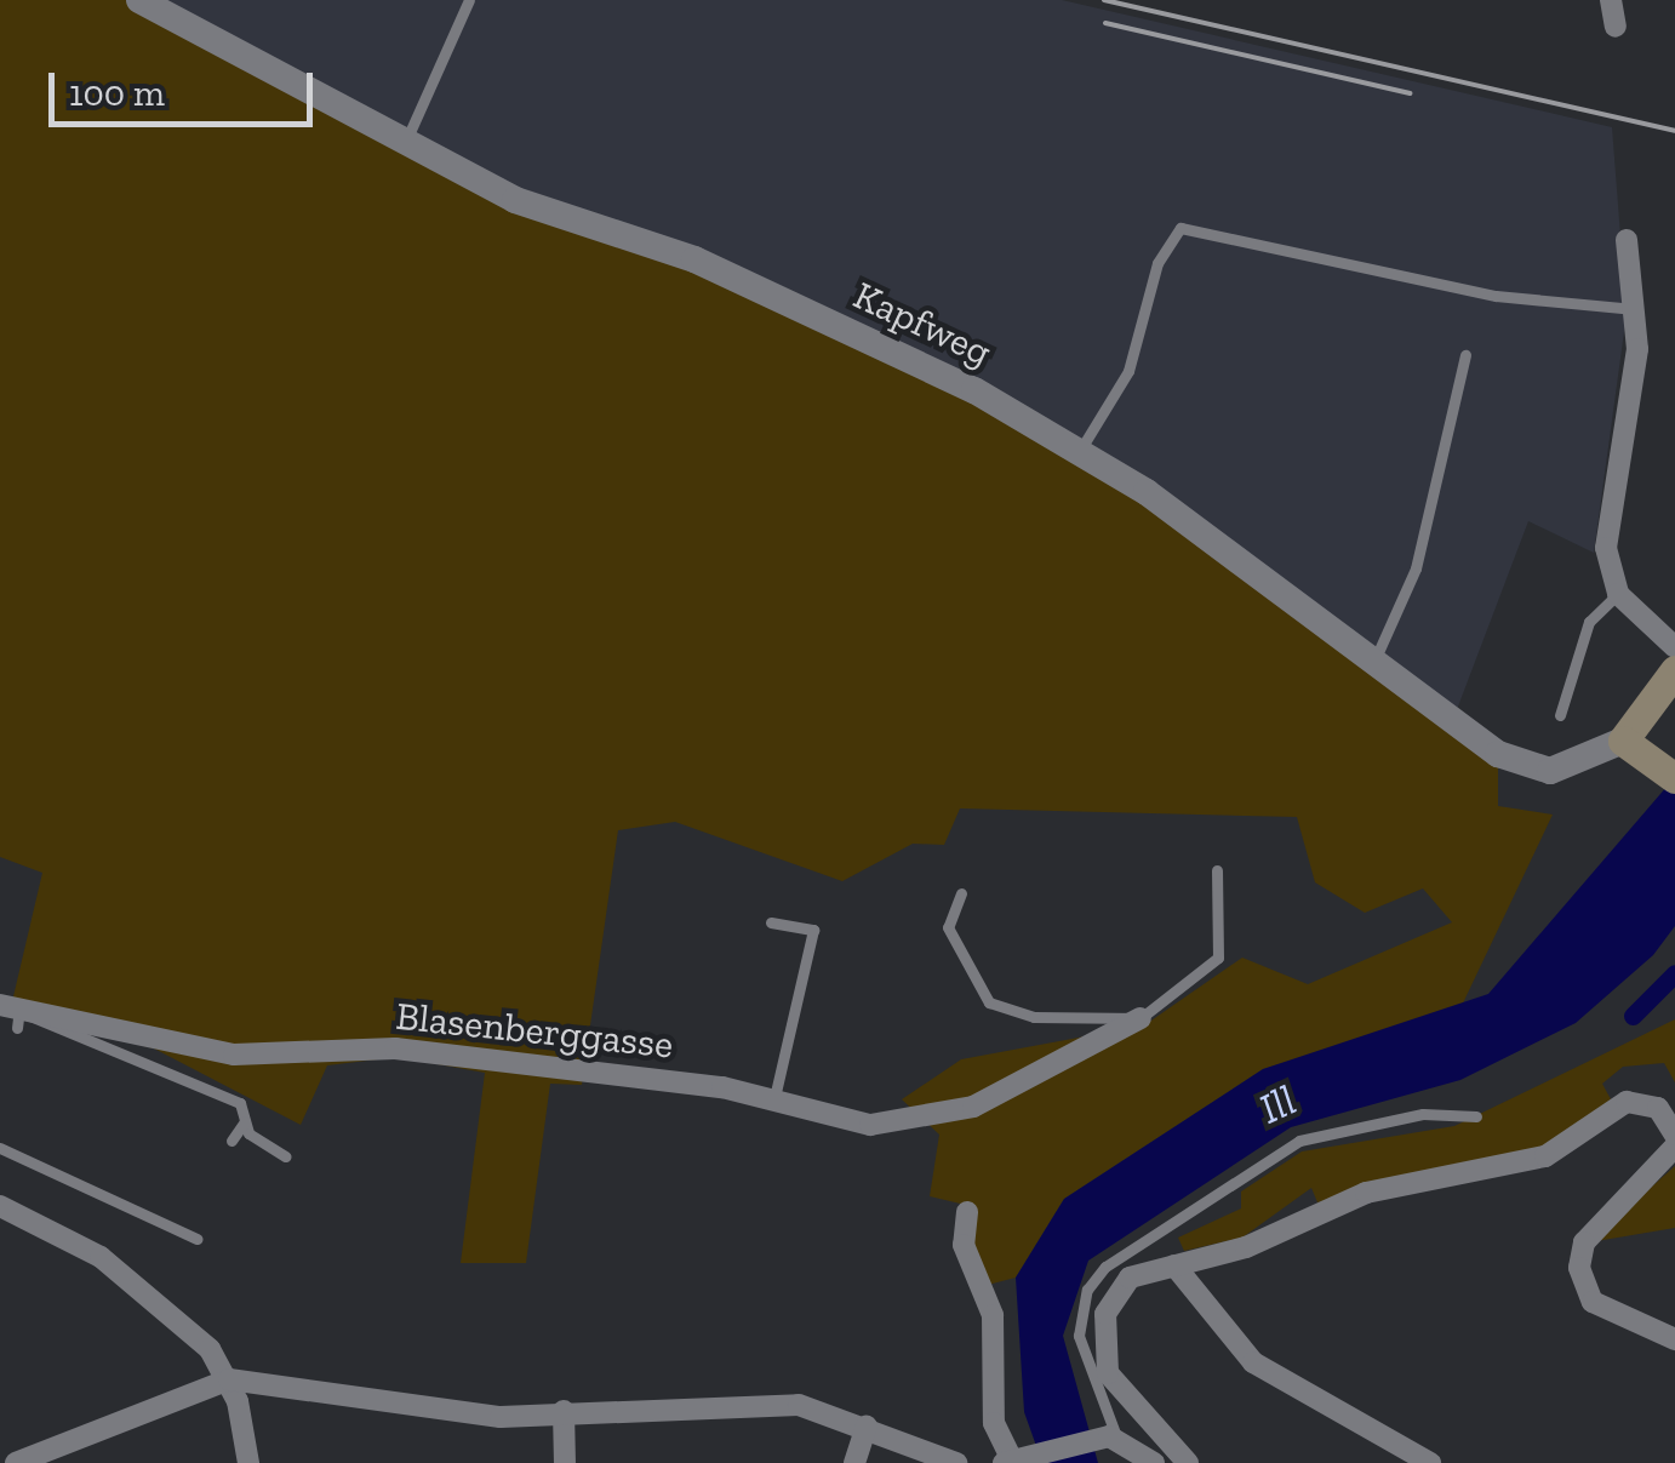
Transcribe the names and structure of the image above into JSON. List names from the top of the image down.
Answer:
{
  "streets": {
    "street": ["Kapfweg", "Blasenberggasse"]
  },
  "water": ["Ill"],
  "scale_bar": "100 m"
}
